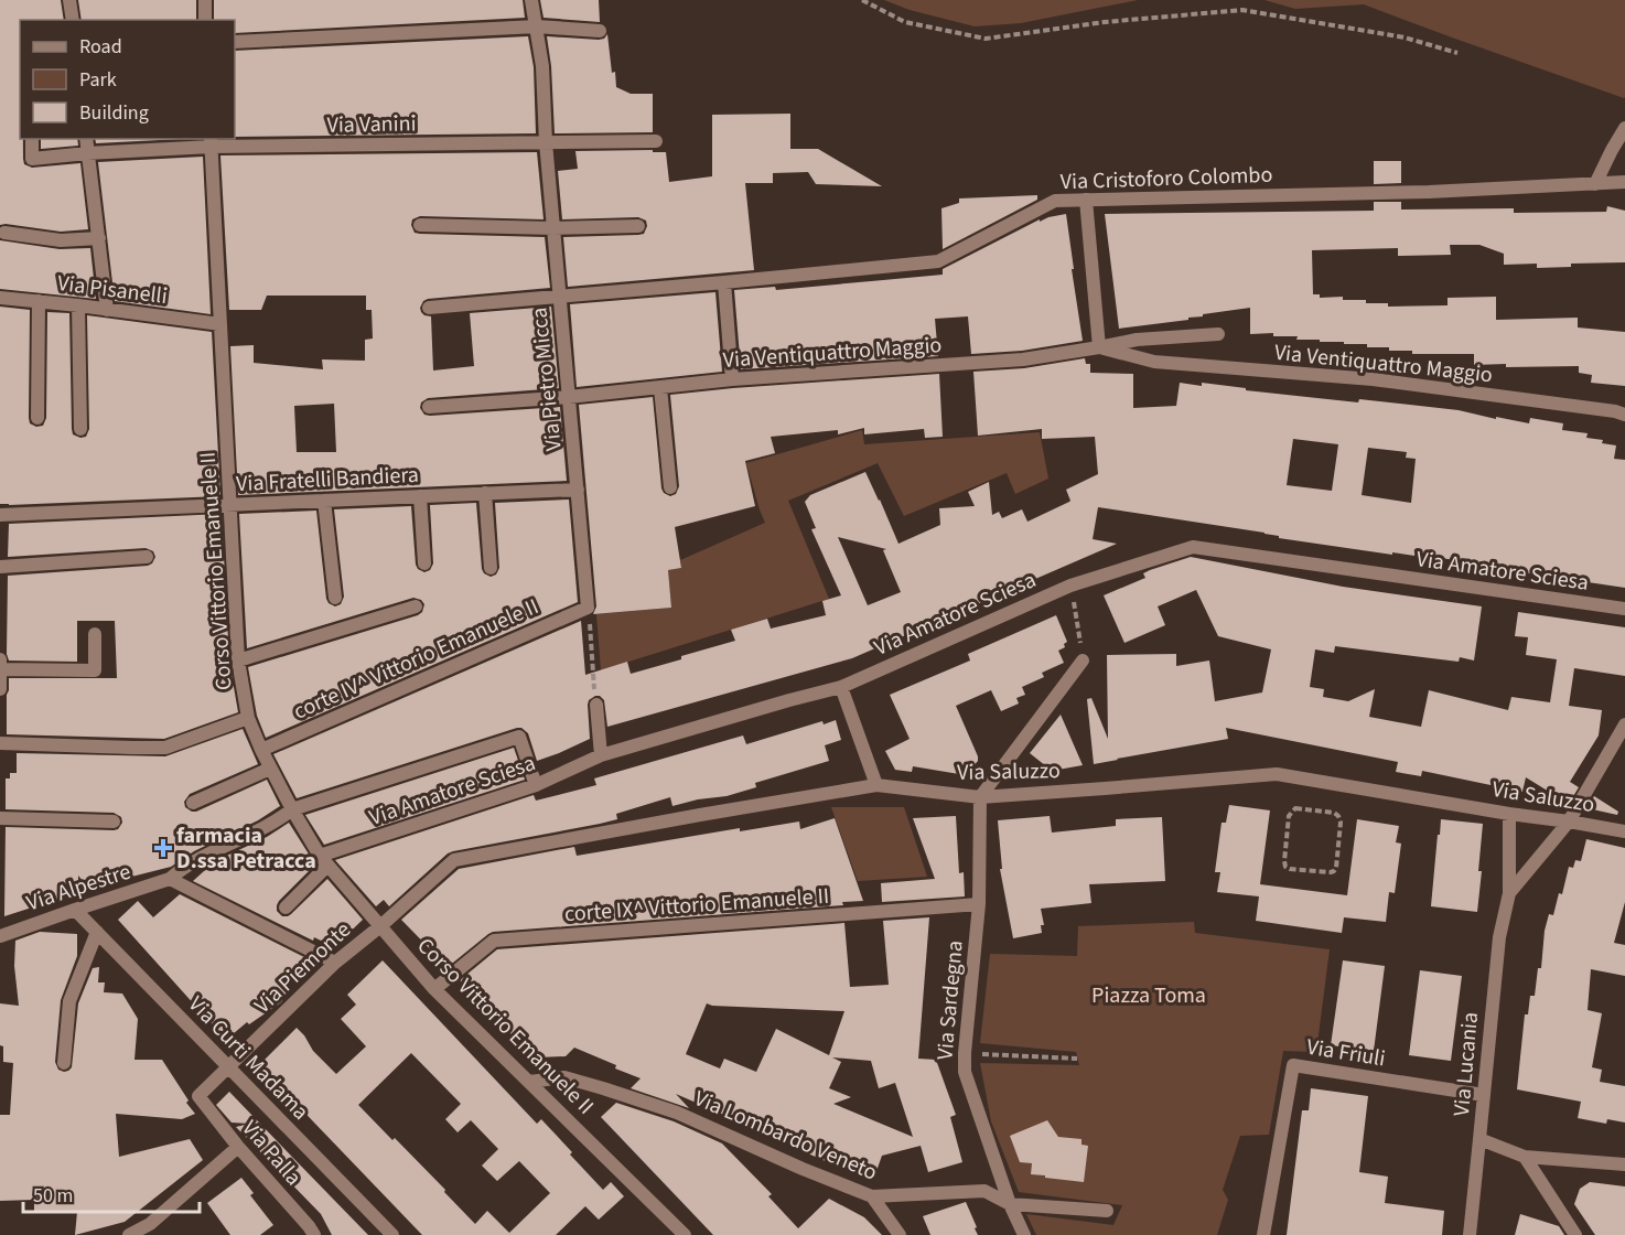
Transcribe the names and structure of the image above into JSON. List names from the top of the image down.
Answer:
{
  "streets": {
    "street": [
      "Via Vanini",
      "Via Cristoforo Colombo",
      "Via Pisanelli",
      "Via Ventiquattro Maggio",
      "Via Pietro Micca",
      "Via Fratelli Bandiera",
      "Via Amatore Sciesa",
      "Corso Vittorio Emanuele II",
      "corte IV^ Vittorio Emanuele II",
      "Via Saluzzo",
      "Via Alpestre",
      "corte IX^ Vittorio Emanuele II",
      "Via Piemonte",
      "Via Sardegna",
      "Via Friuli",
      "Via Curti Madama",
      "Via Lucania",
      "Via Lombardo Veneto",
      "Via Palla"
    ]
  },
  "crossings": [
    ["Via Vanini", "Via Pietro Micca"],
    ["Via Vanini", "Corso Vittorio Emanuele II"],
    ["Via Cristoforo Colombo", "Via Pietro Micca"],
    ["Via Pisanelli", "Corso Vittorio Emanuele II"],
    ["Via Ventiquattro Maggio", "Via Pietro Micca"],
    ["Via Pietro Micca", "Via Fratelli Bandiera"],
    ["Via Pietro Micca", "corte IV^ Vittorio Emanuele II"],
    ["Via Fratelli Bandiera", "Corso Vittorio Emanuele II"],
    ["Via Amatore Sciesa", "Corso Vittorio Emanuele II"],
    ["Via Amatore Sciesa", "Via Alpestre"],
    ["Corso Vittorio Emanuele II", "corte IV^ Vittorio Emanuele II"],
    ["Corso Vittorio Emanuele II", "Via Saluzzo"],
    ["Corso Vittorio Emanuele II", "Via Alpestre"],
    ["Corso Vittorio Emanuele II", "corte IX^ Vittorio Emanuele II"],
    ["Corso Vittorio Emanuele II", "Via Piemonte"],
    ["Corso Vittorio Emanuele II", "Via Lombardo Veneto"],
    ["Via Saluzzo", "Via Piemonte"],
    ["Via Saluzzo", "Via Sardegna"],
    ["Via Saluzzo", "Via Lucania"],
    ["Via Alpestre", "Via Curti Madama"],
    ["corte IX^ Vittorio Emanuele II", "Via Sardegna"],
    ["Via Piemonte", "Via Curti Madama"],
    ["Via Piemonte", "Via Palla"],
    ["Via Sardegna", "Via Lombardo Veneto"],
    ["Via Friuli", "Via Lucania"]
  ],
  "parks": ["Piazza Toma"],
  "places": {
    "health": ["farmacia D.ssa Petracca"]
  },
  "legend": ["Road", "Park", "Building"],
  "scale_bar": "50 m"
}
